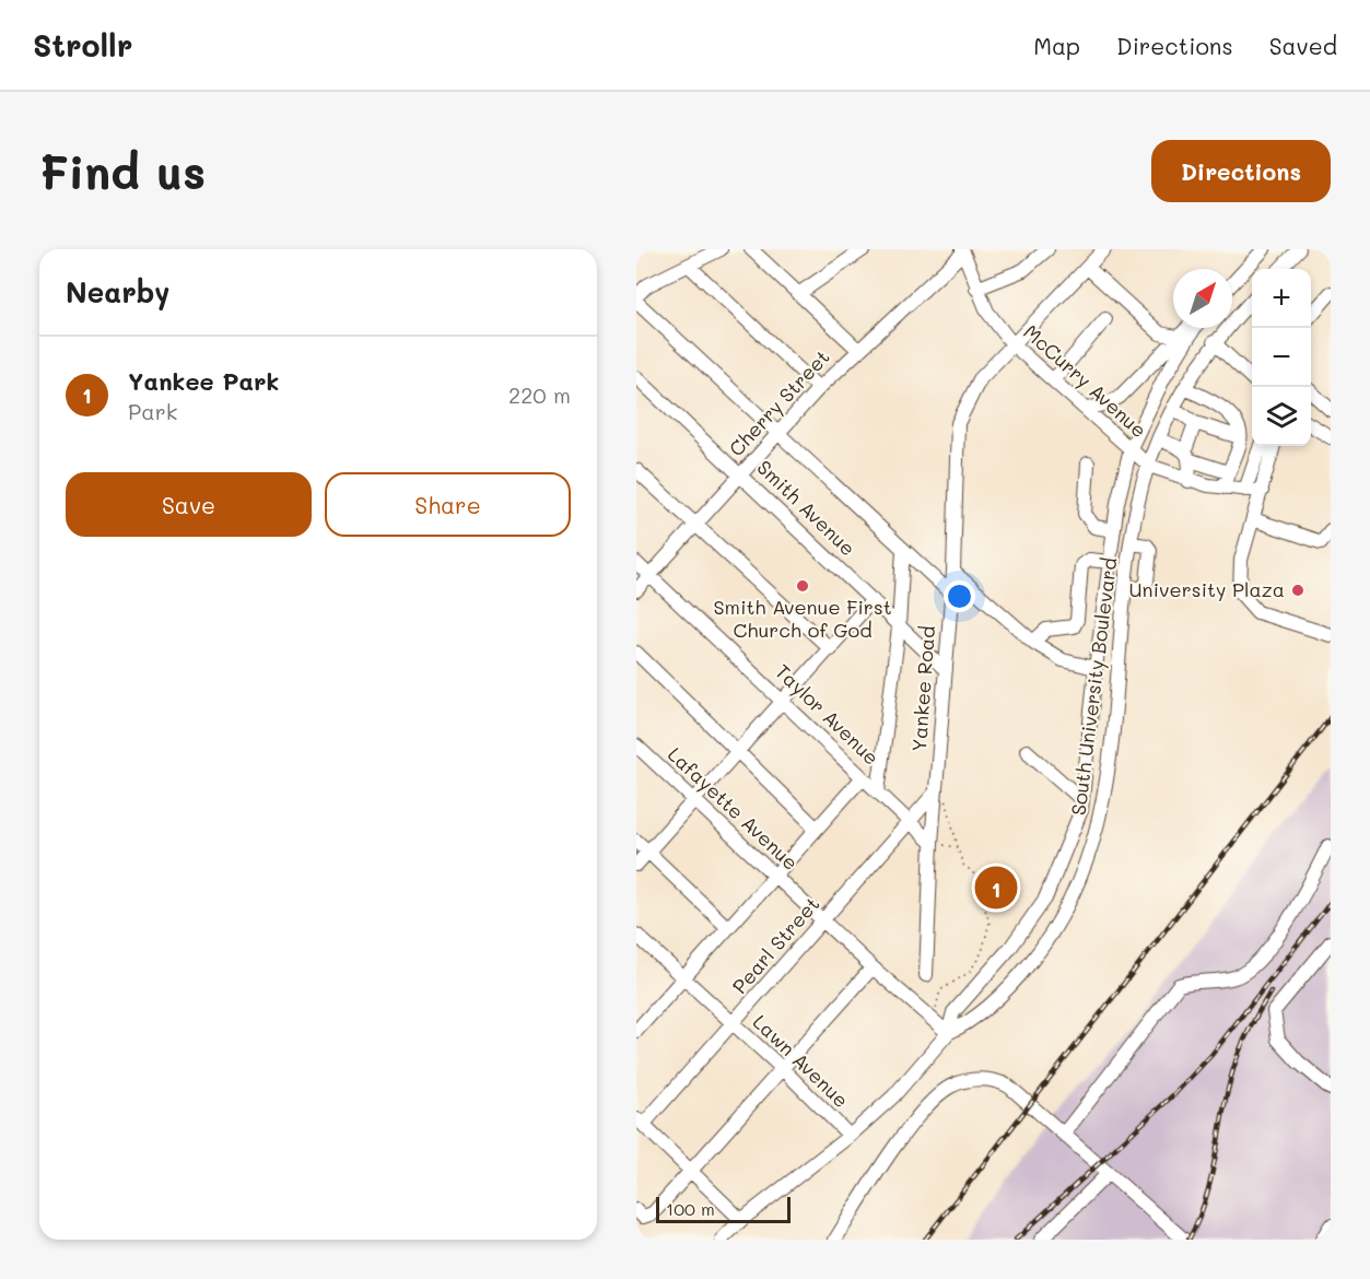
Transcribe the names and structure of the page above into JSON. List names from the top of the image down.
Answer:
{
  "streets": {
    "street": [
      "McCurry Avenue",
      "Cherry Street",
      "Smith Avenue",
      "South University Boulevard",
      "Yankee Road",
      "Taylor Avenue",
      "Lafayette Avenue",
      "Pearl Street",
      "Lawn Avenue"
    ]
  },
  "crossings": [
    ["McCurry Avenue", "Cherry Street"],
    ["McCurry Avenue", "South University Boulevard"],
    ["McCurry Avenue", "Yankee Road"],
    ["Cherry Street", "Smith Avenue"],
    ["Cherry Street", "Taylor Avenue"],
    ["Smith Avenue", "Yankee Road"],
    ["South University Boulevard", "Lafayette Avenue"],
    ["Yankee Road", "Taylor Avenue"],
    ["Yankee Road", "Pearl Street"],
    ["Taylor Avenue", "Pearl Street"],
    ["Lafayette Avenue", "Pearl Street"],
    ["Pearl Street", "Lawn Avenue"]
  ],
  "places": ["Smith Avenue First Church of God", "University Plaza"],
  "scale_bar": "100 m",
  "north": "top right",
  "page": {
    "header": "Strollr",
    "nav": ["Map", "Directions", "Saved"],
    "buttons": [
      "Directions",
      ["Save", "Share"]
    ],
    "title": "Find us",
    "heading": "Nearby",
    "map_buttons": ["+", "−"],
    "list": [
      {
        "mark": "1",
        "name": "Yankee Park",
        "note": "Park",
        "value": "220 m"
      }
    ],
    "pins": "1",
    "scale": "100 m"
  }
}
